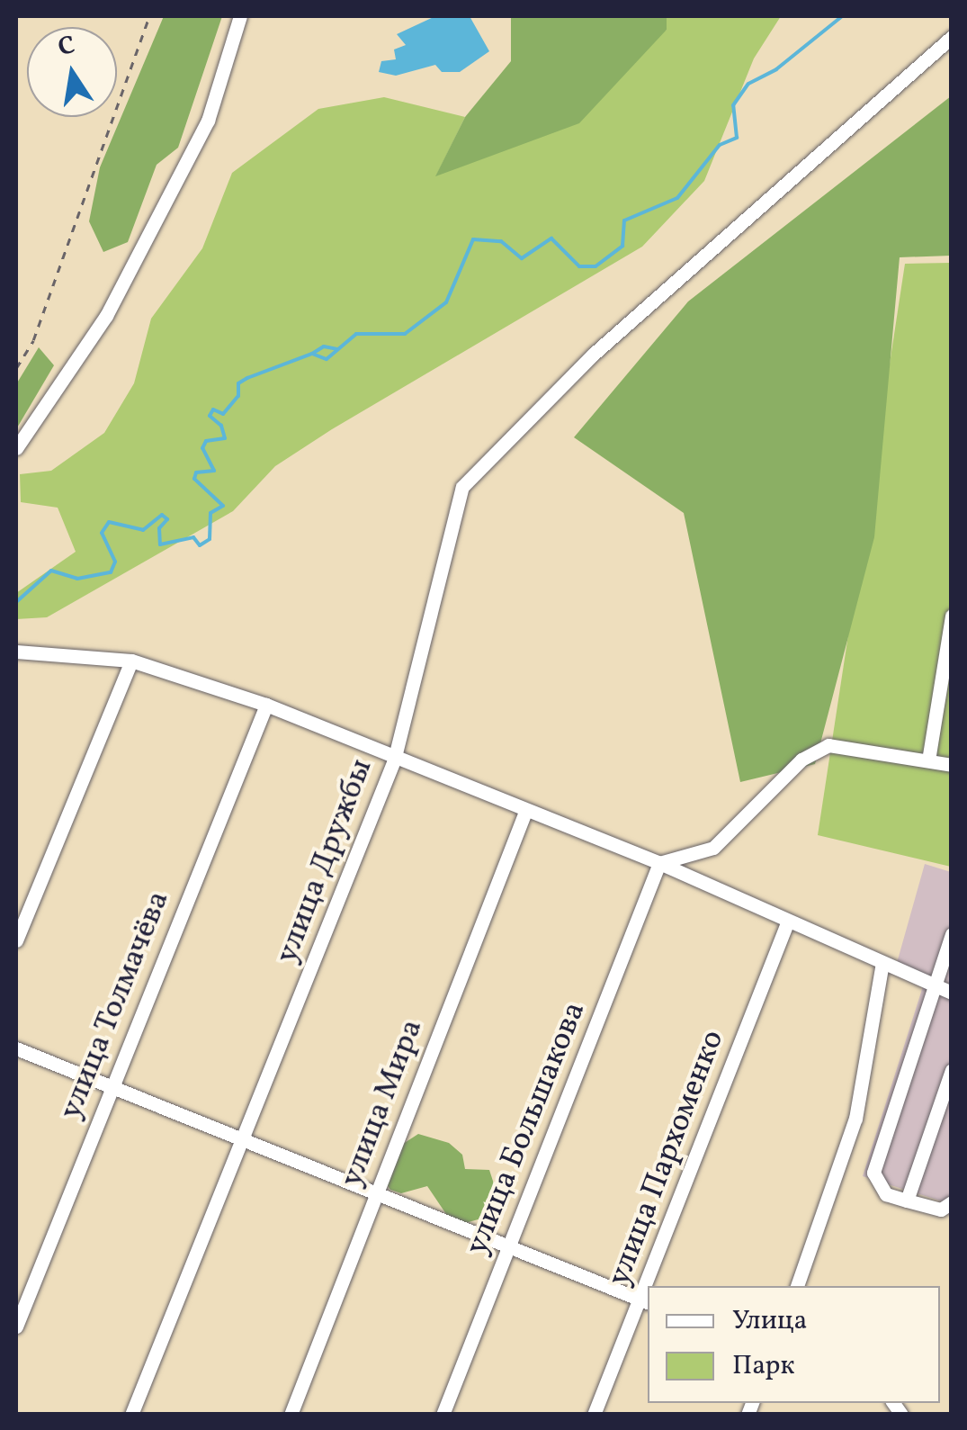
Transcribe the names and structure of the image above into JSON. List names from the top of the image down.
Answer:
{
  "streets": {
    "street": [
      "улица Дружбы",
      "улица Толмачёва",
      "улица Мира",
      "улица Большакова",
      "улица Пархоменко"
    ]
  },
  "legend": ["Улица", "Парк"],
  "north": "top"
}
